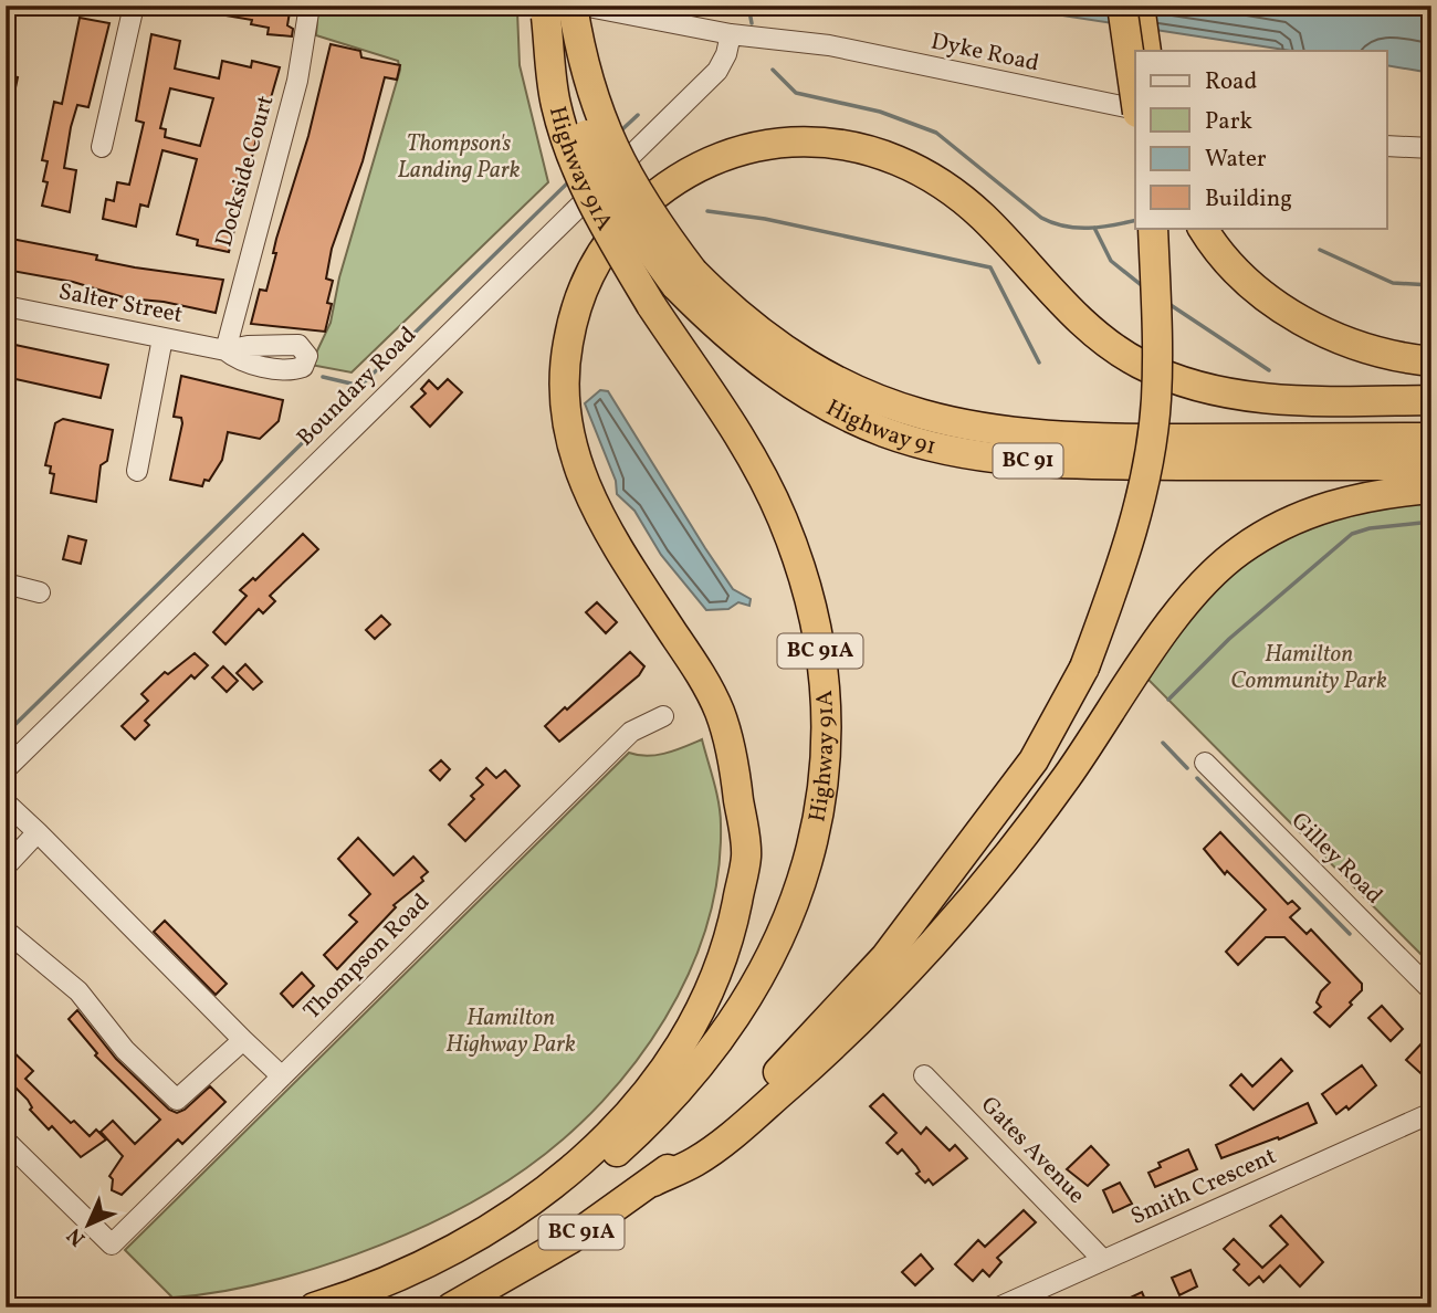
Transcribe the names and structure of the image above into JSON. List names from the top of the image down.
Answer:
{
  "streets": {
    "highway": [
      "Highway 91A",
      "Highway 91",
      "BC 91",
      "BC 91A"
    ],
    "street": [
      "Dyke Road",
      "Dockside Court",
      "Salter Street",
      "Boundary Road",
      "Gilley Road",
      "Thompson Road",
      "Gates Avenue",
      "Smith Crescent"
    ]
  },
  "crossings": [
    ["Dyke Road", "Boundary Road"],
    ["Highway 91A", "Highway 91"],
    ["Dockside Court", "Salter Street"],
    ["Gates Avenue", "Smith Crescent"]
  ],
  "parks": ["Thompson's Landing Park", "Hamilton Community Park", "Hamilton Highway Park"],
  "legend": [
    "Road",
    "Park",
    "Water",
    "Building"
  ],
  "north": "bottom left"
}
